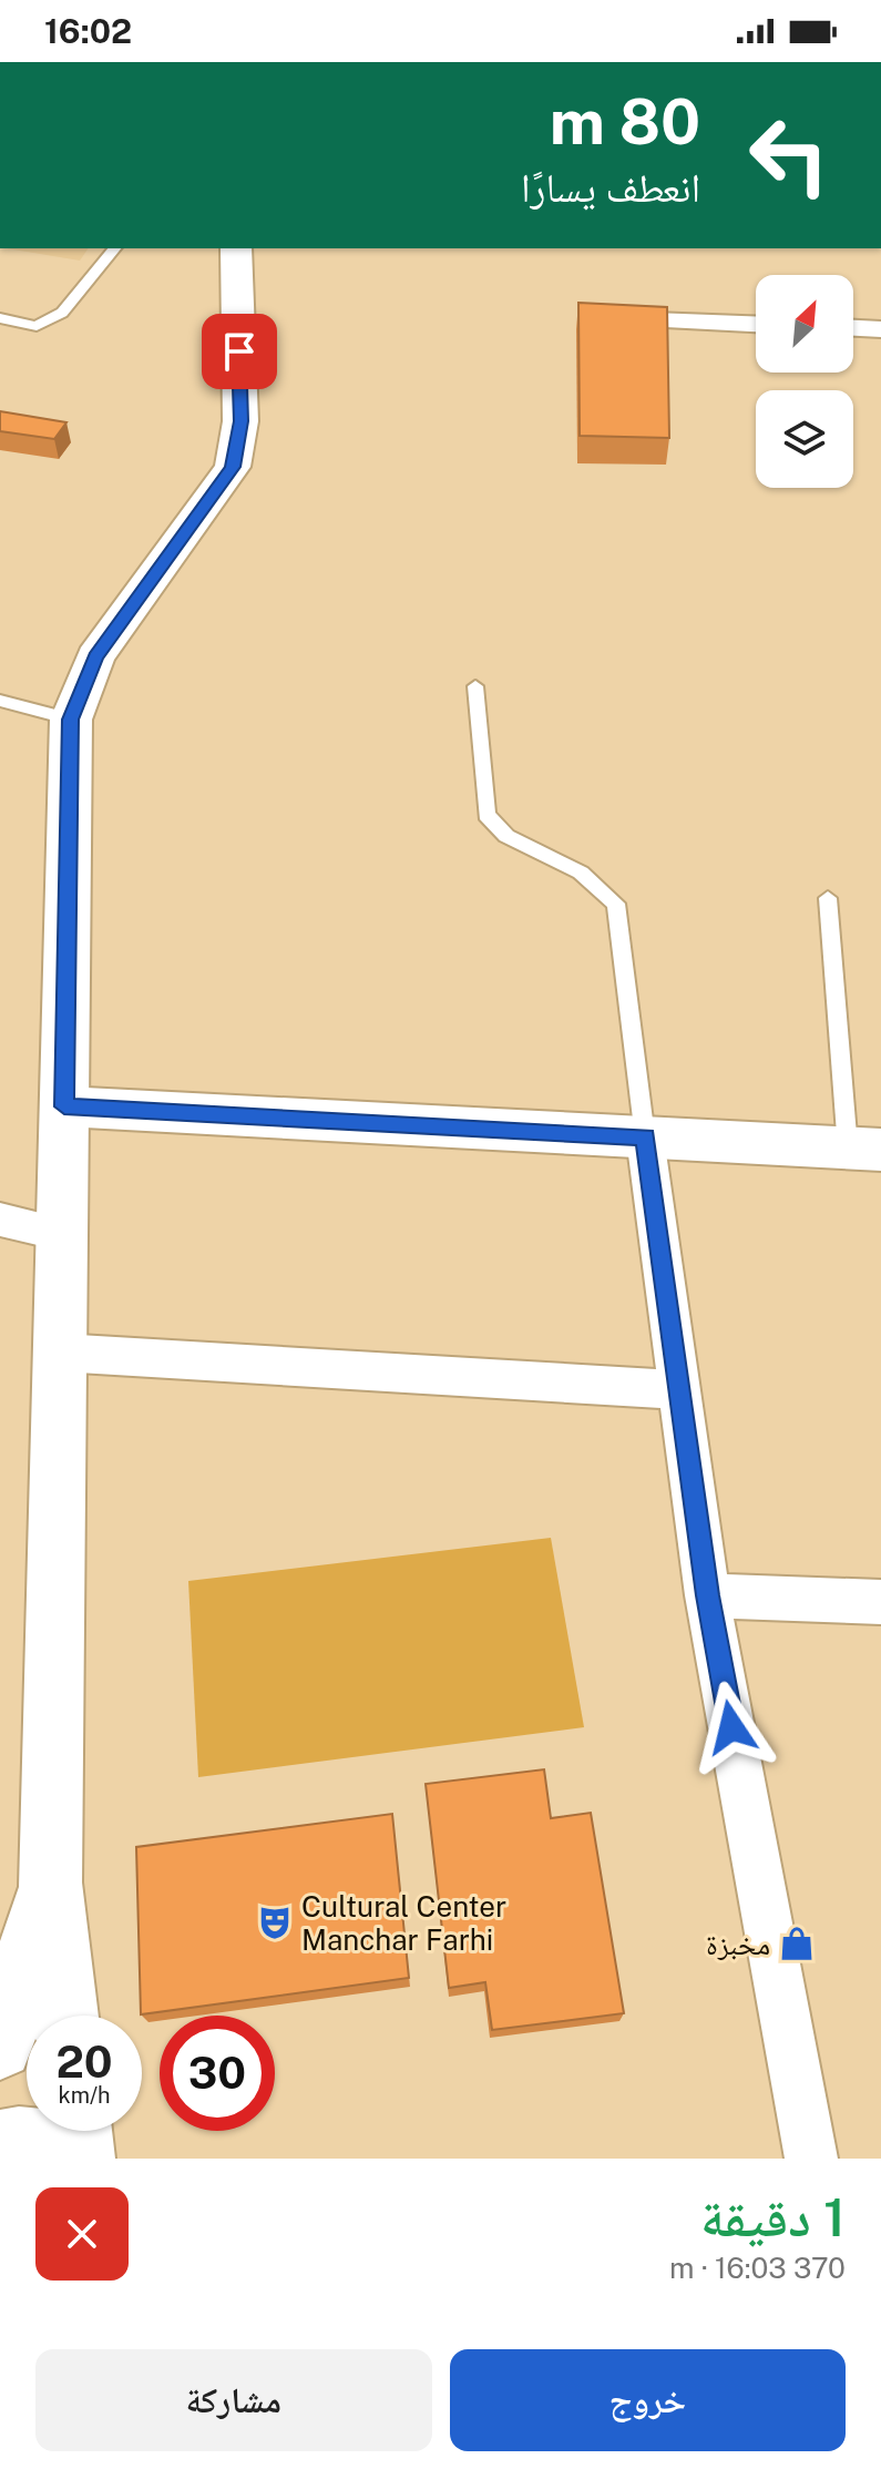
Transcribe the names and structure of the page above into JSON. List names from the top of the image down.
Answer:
{
  "places": {
    "theatre": ["Cultural Center Manchar Farhi"],
    "shop": ["مخبزة"]
  },
  "north": "top right",
  "page": {
    "status": "16:02",
    "turn": ["80 m", "انعطف يسارًا"],
    "speed": "20 km/h",
    "limit": "30",
    "heading": ["1 دقيقة", "370 m · 16:03"],
    "buttons": ["خروج", "مشاركة"]
  }
}
